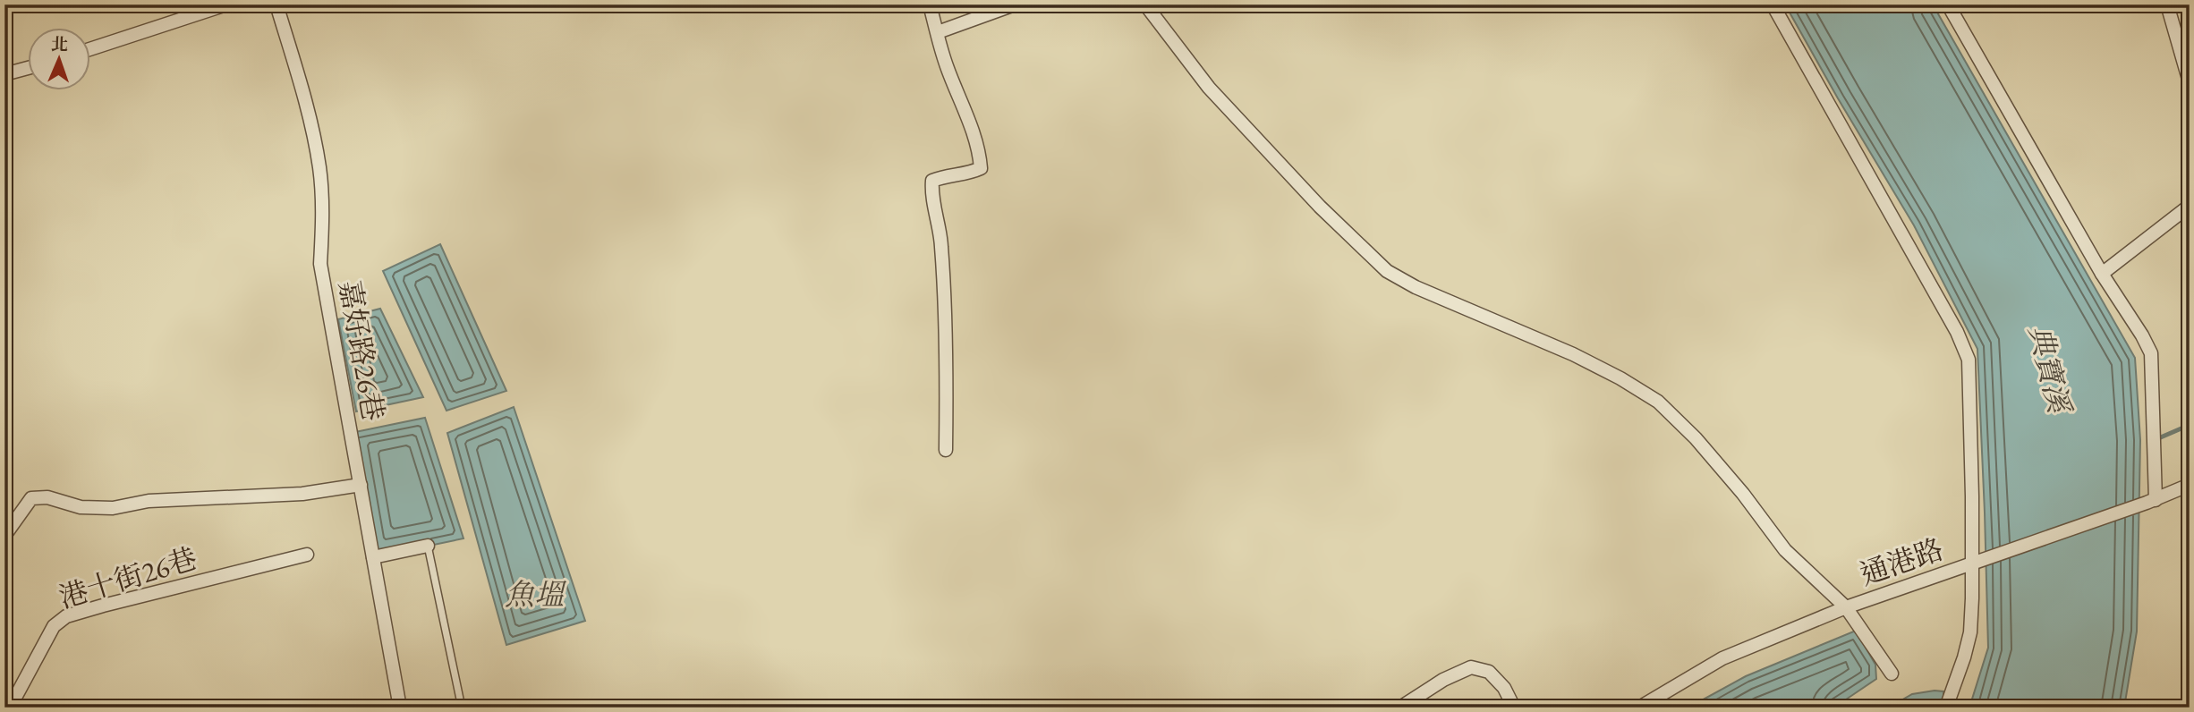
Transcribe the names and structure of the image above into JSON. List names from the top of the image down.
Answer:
{
  "streets": {
    "street": ["嘉好路26巷", "通港路", "港十街26巷"]
  },
  "water": ["典寶溪", "魚塭"],
  "north": "top"
}
